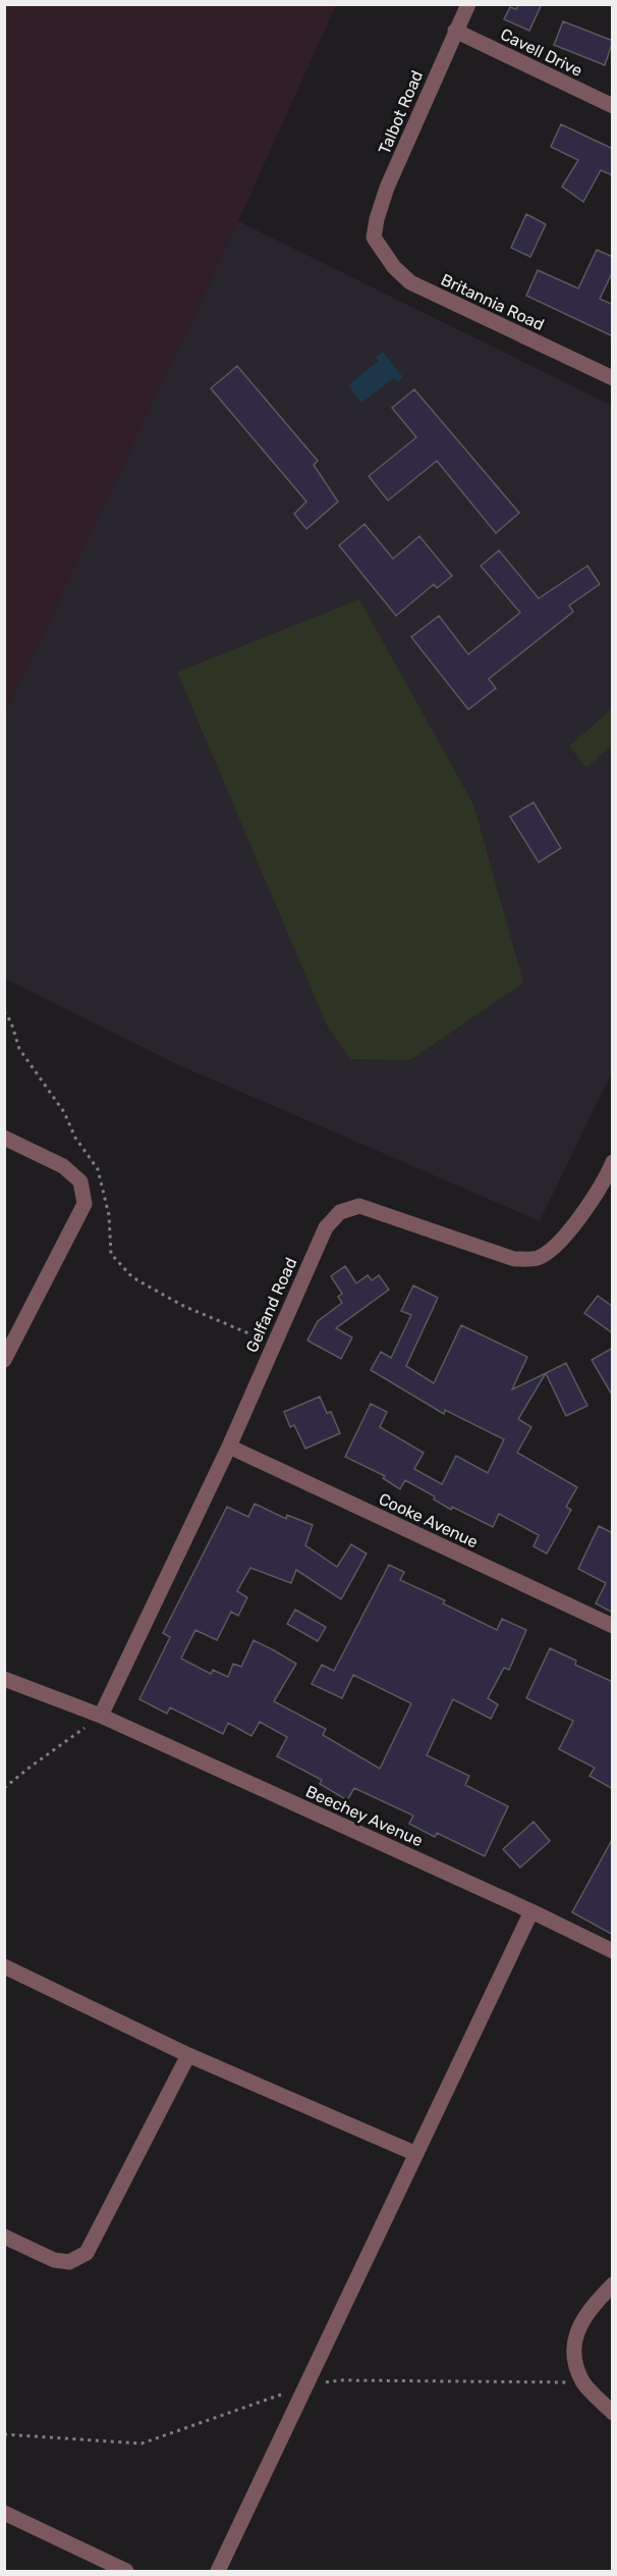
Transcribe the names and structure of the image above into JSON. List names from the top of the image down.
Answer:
{
  "streets": {
    "street": [
      "Cavell Drive",
      "Talbot Road",
      "Britannia Road",
      "Gelfand Road",
      "Cooke Avenue",
      "Beechey Avenue"
    ]
  },
  "crossings": [
    ["Cavell Drive", "Talbot Road"],
    ["Talbot Road", "Britannia Road"],
    ["Gelfand Road", "Cooke Avenue"],
    ["Gelfand Road", "Beechey Avenue"]
  ]
}
